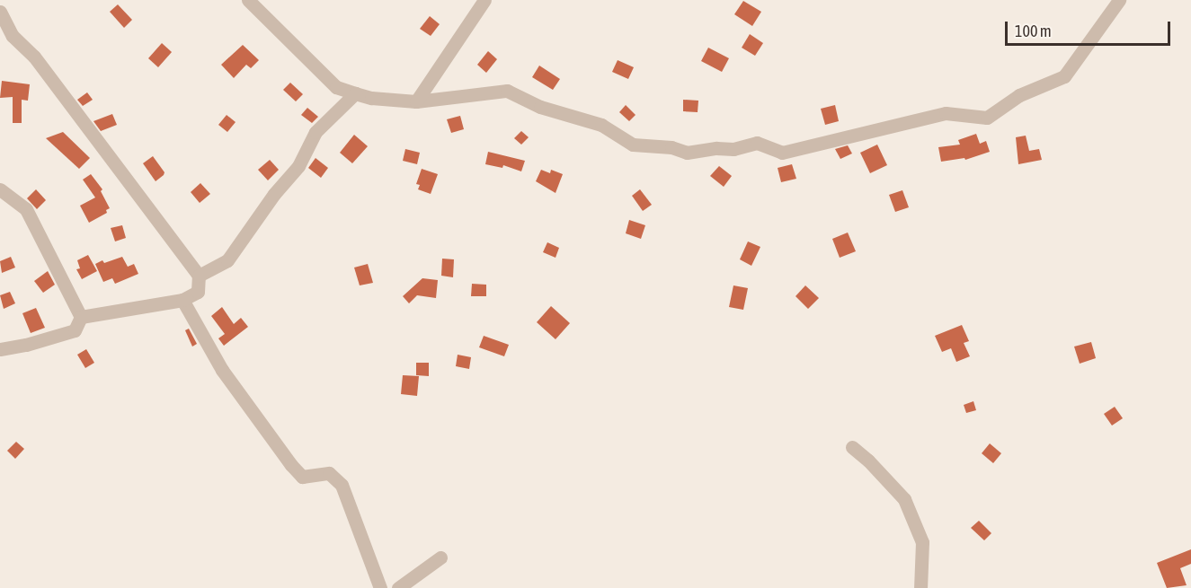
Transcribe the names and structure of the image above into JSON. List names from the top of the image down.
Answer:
{
  "scale_bar": "100 m"
}
